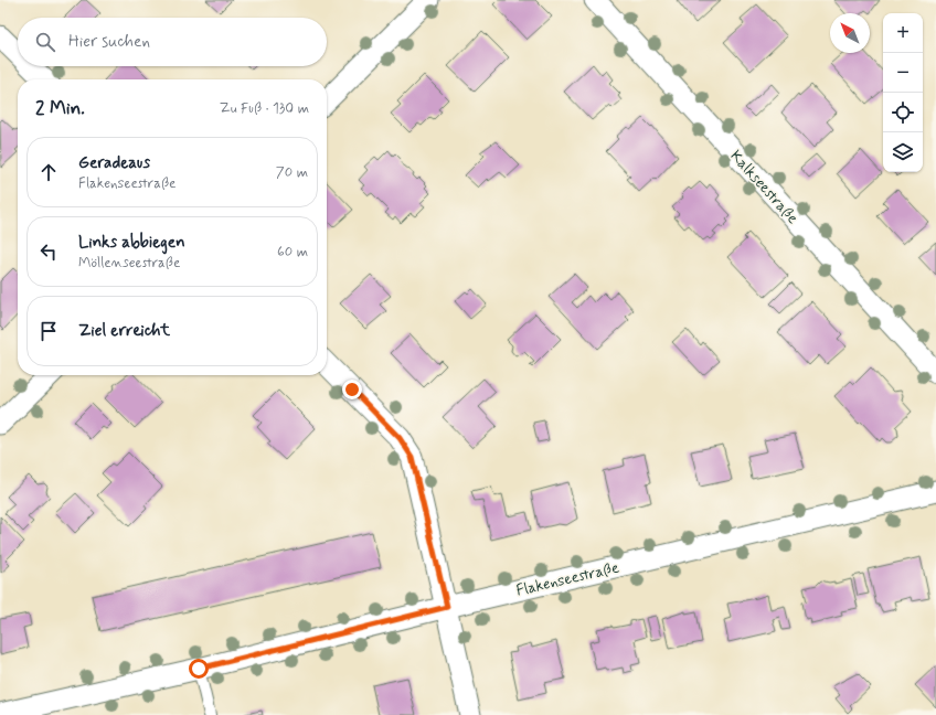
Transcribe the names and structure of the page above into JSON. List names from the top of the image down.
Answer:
{
  "streets": {
    "street": ["Kalkseestraße", "Flakenseestraße"]
  },
  "north": "top left",
  "page": {
    "map_buttons": ["+", "−"],
    "search": "Hier suchen",
    "heading": ["2 Min.", "Zu Fuß · 130 m"],
    "list": [
      ["Geradeaus", "Flakenseestraße", "70 m"],
      ["Links abbiegen", "Möllenseestraße", "60 m"],
      "Ziel erreicht"
    ]
  }
}
